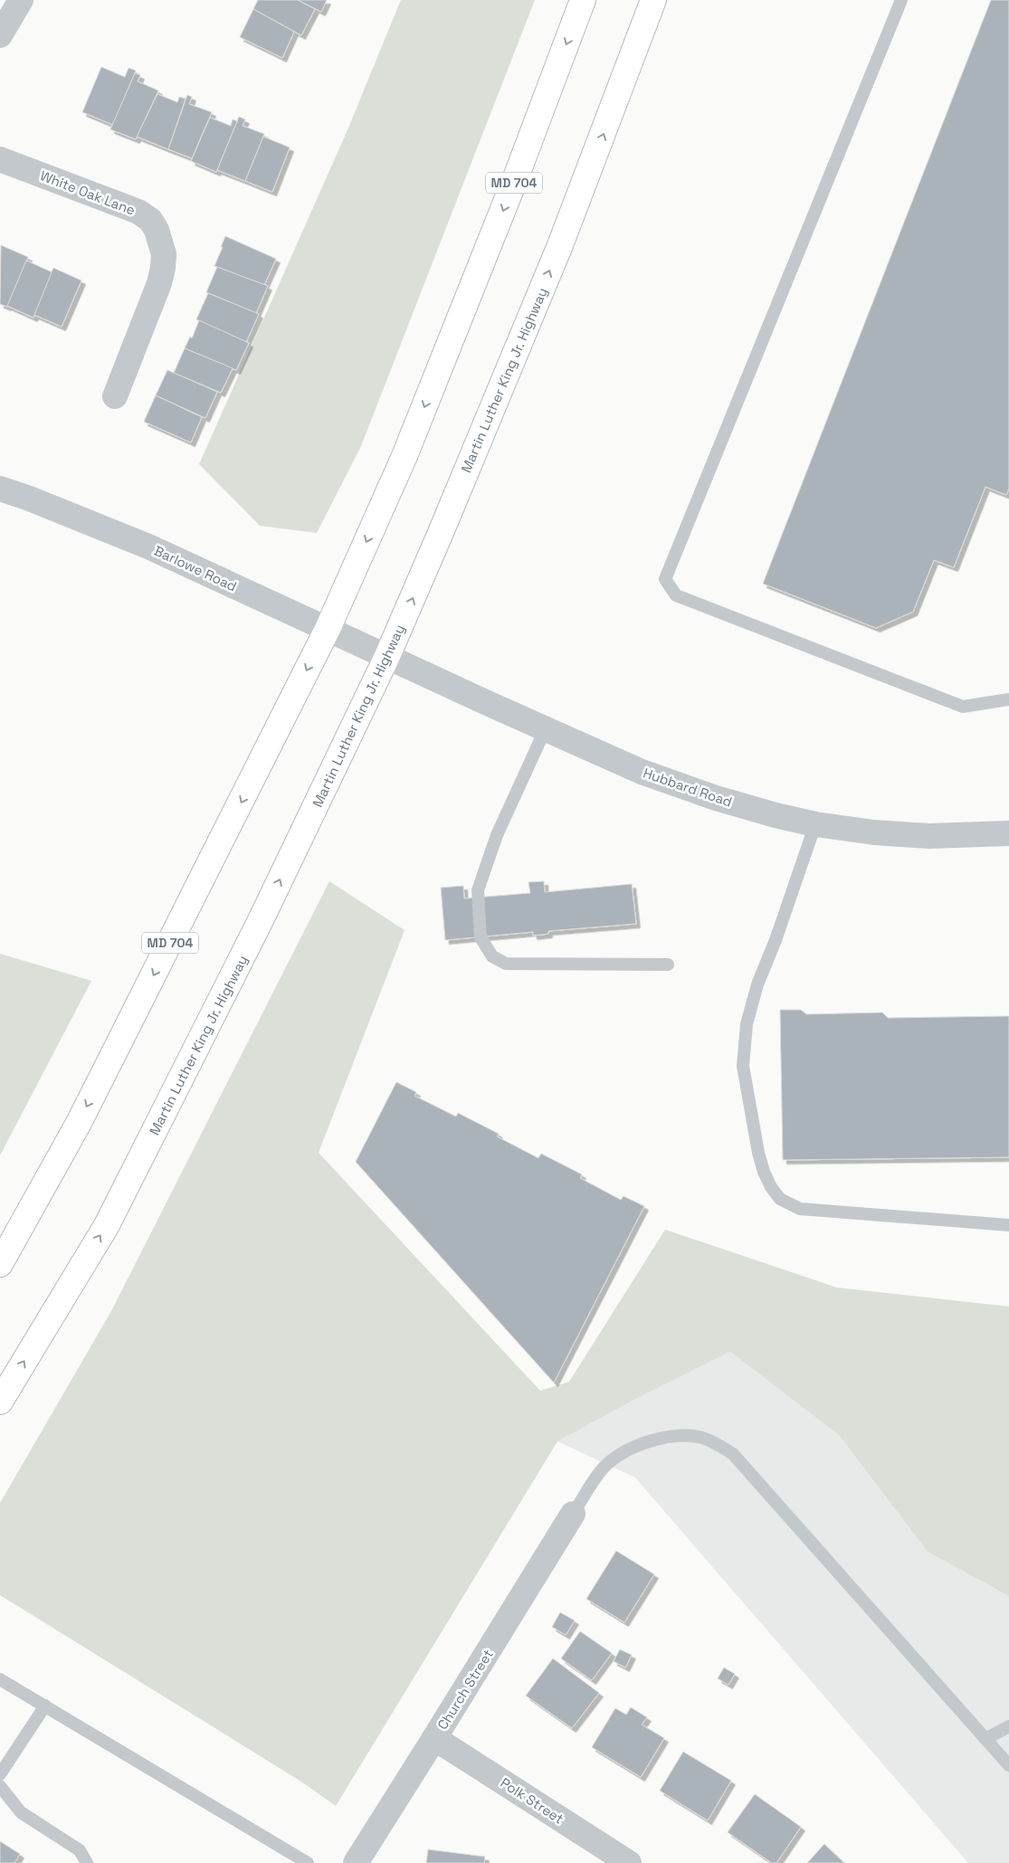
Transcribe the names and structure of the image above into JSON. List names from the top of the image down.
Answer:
{
  "streets": {
    "main road": ["MD 704", "Martin Luther King Jr. Highway"],
    "street": [
      "White Oak Lane",
      "Barlowe Road",
      "Hubbard Road",
      "Church Street",
      "Polk Street"
    ]
  },
  "crossings": [
    ["MD 704", "Barlowe Road"],
    ["Martin Luther King Jr. Highway", "Barlowe Road"],
    ["Martin Luther King Jr. Highway", "Hubbard Road"],
    ["Barlowe Road", "Hubbard Road"],
    ["Church Street", "Polk Street"]
  ]
}
